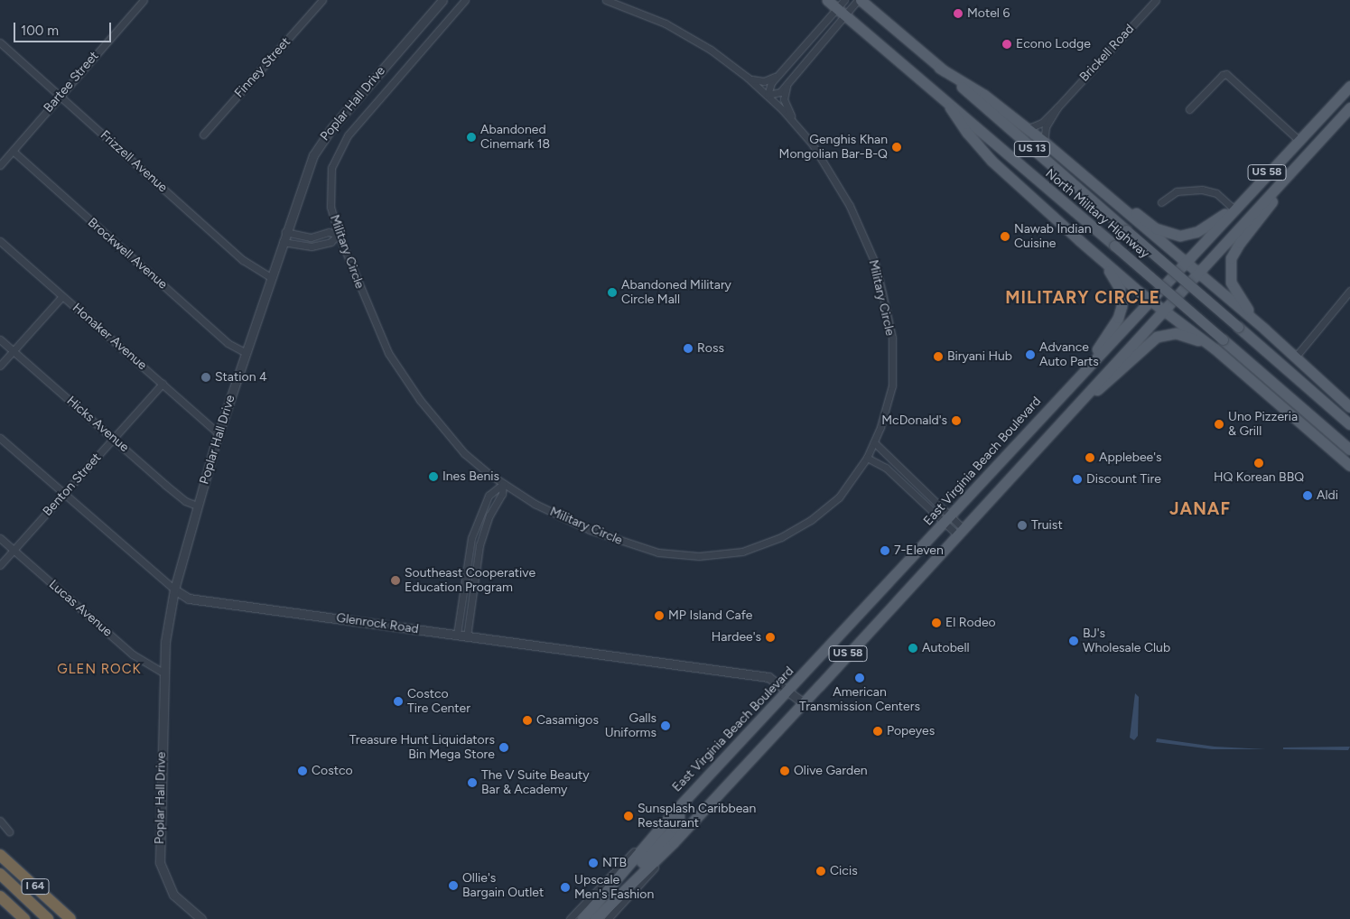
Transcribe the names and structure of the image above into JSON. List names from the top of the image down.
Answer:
{
  "streets": {
    "highway": ["I 64"],
    "main road": [
      "US 13",
      "US 58",
      "North Military Highway",
      "East Virginia Beach Boulevard"
    ],
    "street": [
      "Brickell Road",
      "Finney Street",
      "Bartee Street",
      "Poplar Hall Drive",
      "Frizzell Avenue",
      "Military Circle",
      "Brockwell Avenue",
      "Honaker Avenue",
      "Hicks Avenue",
      "Benton Street",
      "Lucas Avenue",
      "Glenrock Road"
    ]
  },
  "crossings": [
    ["Bartee Street", "Frizzell Avenue"],
    ["Bartee Street", "Brockwell Avenue"],
    ["Poplar Hall Drive", "Frizzell Avenue"],
    ["Poplar Hall Drive", "Brockwell Avenue"],
    ["Poplar Hall Drive", "Honaker Avenue"],
    ["Poplar Hall Drive", "Hicks Avenue"],
    ["Poplar Hall Drive", "Lucas Avenue"],
    ["Poplar Hall Drive", "Glenrock Road"],
    ["US 58", "Glenrock Road"],
    ["Honaker Avenue", "Benton Street"],
    ["Hicks Avenue", "Benton Street"],
    ["East Virginia Beach Boulevard", "Glenrock Road"],
    ["Benton Street", "Lucas Avenue"],
    ["Benton Street", "Glenrock Road"]
  ],
  "districts": ["MILITARY CIRCLE", "JANAF", "GLEN ROCK"],
  "places": [
    "Motel 6",
    "Econo Lodge",
    "Abandoned Cinemark 18",
    "Genghis Khan Mongolian Bar-B-Q",
    "Nawab Indian Cuisine",
    "Abandoned Military Circle Mall",
    "Ross",
    "Advance Auto Parts",
    "Biryani Hub",
    "Station 4",
    "McDonald's",
    "Uno Pizzeria & Grill",
    "Applebee's",
    "HQ Korean BBQ",
    "Ines Benis",
    "Discount Tire",
    "Aldi",
    "Truist",
    "7-Eleven",
    "Southeast Cooperative Education Program",
    "MP Island Cafe",
    "El Rodeo",
    "Hardee's",
    "BJ's Wholesale Club",
    "Autobell",
    "American Transmission Centers",
    "Costco Tire Center",
    "Casamigos",
    "Galls Uniforms",
    "Popeyes",
    "Treasure Hunt Liquidators Bin Mega Store",
    "Costco",
    "Olive Garden",
    "The V Suite Beauty Bar & Academy",
    "Sunsplash Caribbean Restaurant",
    "NTB",
    "Cicis",
    "Ollie's Bargain Outlet",
    "Upscale Men's Fashion"
  ],
  "scale_bar": "100 m"
}
